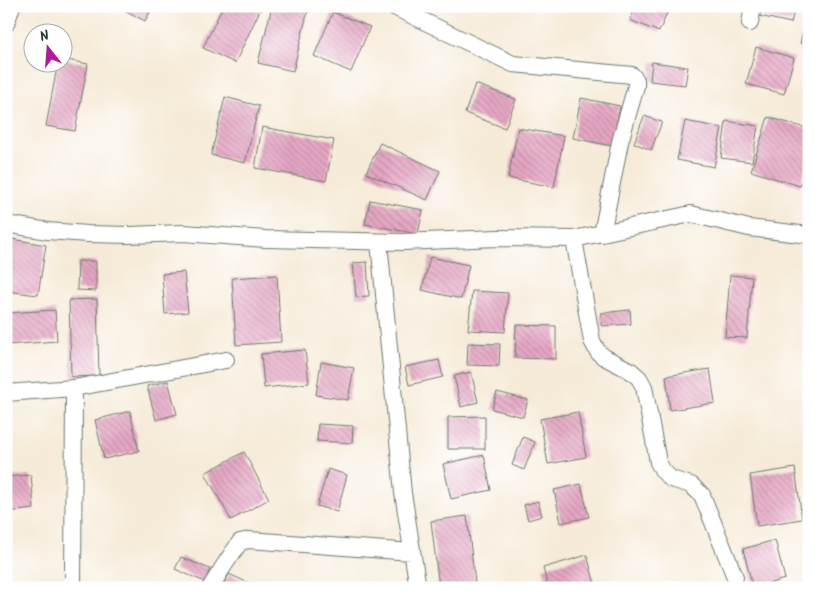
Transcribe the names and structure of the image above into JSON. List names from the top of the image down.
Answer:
{
  "north": "top"
}
